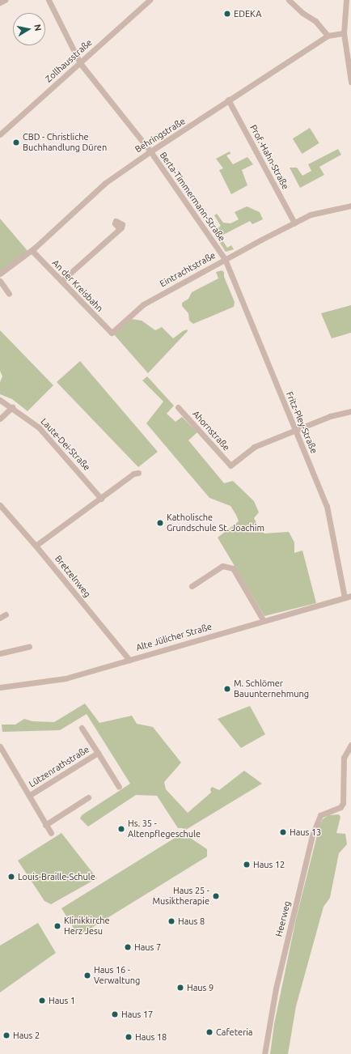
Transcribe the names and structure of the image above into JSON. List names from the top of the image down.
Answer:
{
  "streets": {
    "street": [
      "Zollhausstraße",
      "Behringstraße",
      "Prof.-Hahn-Straße",
      "Berta-Timmermann-Straße",
      "Eintrachtstraße",
      "An der Kreisbahn",
      "Fritz-Pley-Straße",
      "Ahornstraße",
      "Laute-Dei-Straße",
      "Bretzelnweg",
      "Alte Jülicher Straße",
      "Lützenrathstraße",
      "Heerweg"
    ]
  },
  "crossings": [
    ["Zollhausstraße", "Berta-Timmermann-Straße"],
    ["Behringstraße", "Prof.-Hahn-Straße"],
    ["Behringstraße", "Berta-Timmermann-Straße"],
    ["Behringstraße", "An der Kreisbahn"],
    ["Prof.-Hahn-Straße", "Eintrachtstraße"],
    ["Berta-Timmermann-Straße", "Eintrachtstraße"],
    ["Berta-Timmermann-Straße", "Fritz-Pley-Straße"],
    ["Eintrachtstraße", "An der Kreisbahn"],
    ["Eintrachtstraße", "Fritz-Pley-Straße"],
    ["Fritz-Pley-Straße", "Ahornstraße"],
    ["Fritz-Pley-Straße", "Alte Jülicher Straße"],
    ["Bretzelnweg", "Alte Jülicher Straße"]
  ],
  "places": [
    "EDEKA",
    "CBD - Christliche Buchhandlung Düren",
    "Katholische Grundschule St. Joachim",
    "M. Schlömer Bauunternehmung",
    "Hs. 35 - Altenpflegeschule",
    "Haus 13",
    "Haus 12",
    "Louis-Braille-Schule",
    "Haus 25 - Musiktherapie",
    "Haus 8",
    "Klinikkirche Herz Jesu",
    "Haus 7",
    "Haus 16 - Verwaltung",
    "Haus 9",
    "Haus 1",
    "Haus 17",
    "Cafeteria",
    "Haus 2",
    "Haus 18"
  ],
  "north": "right"
}
